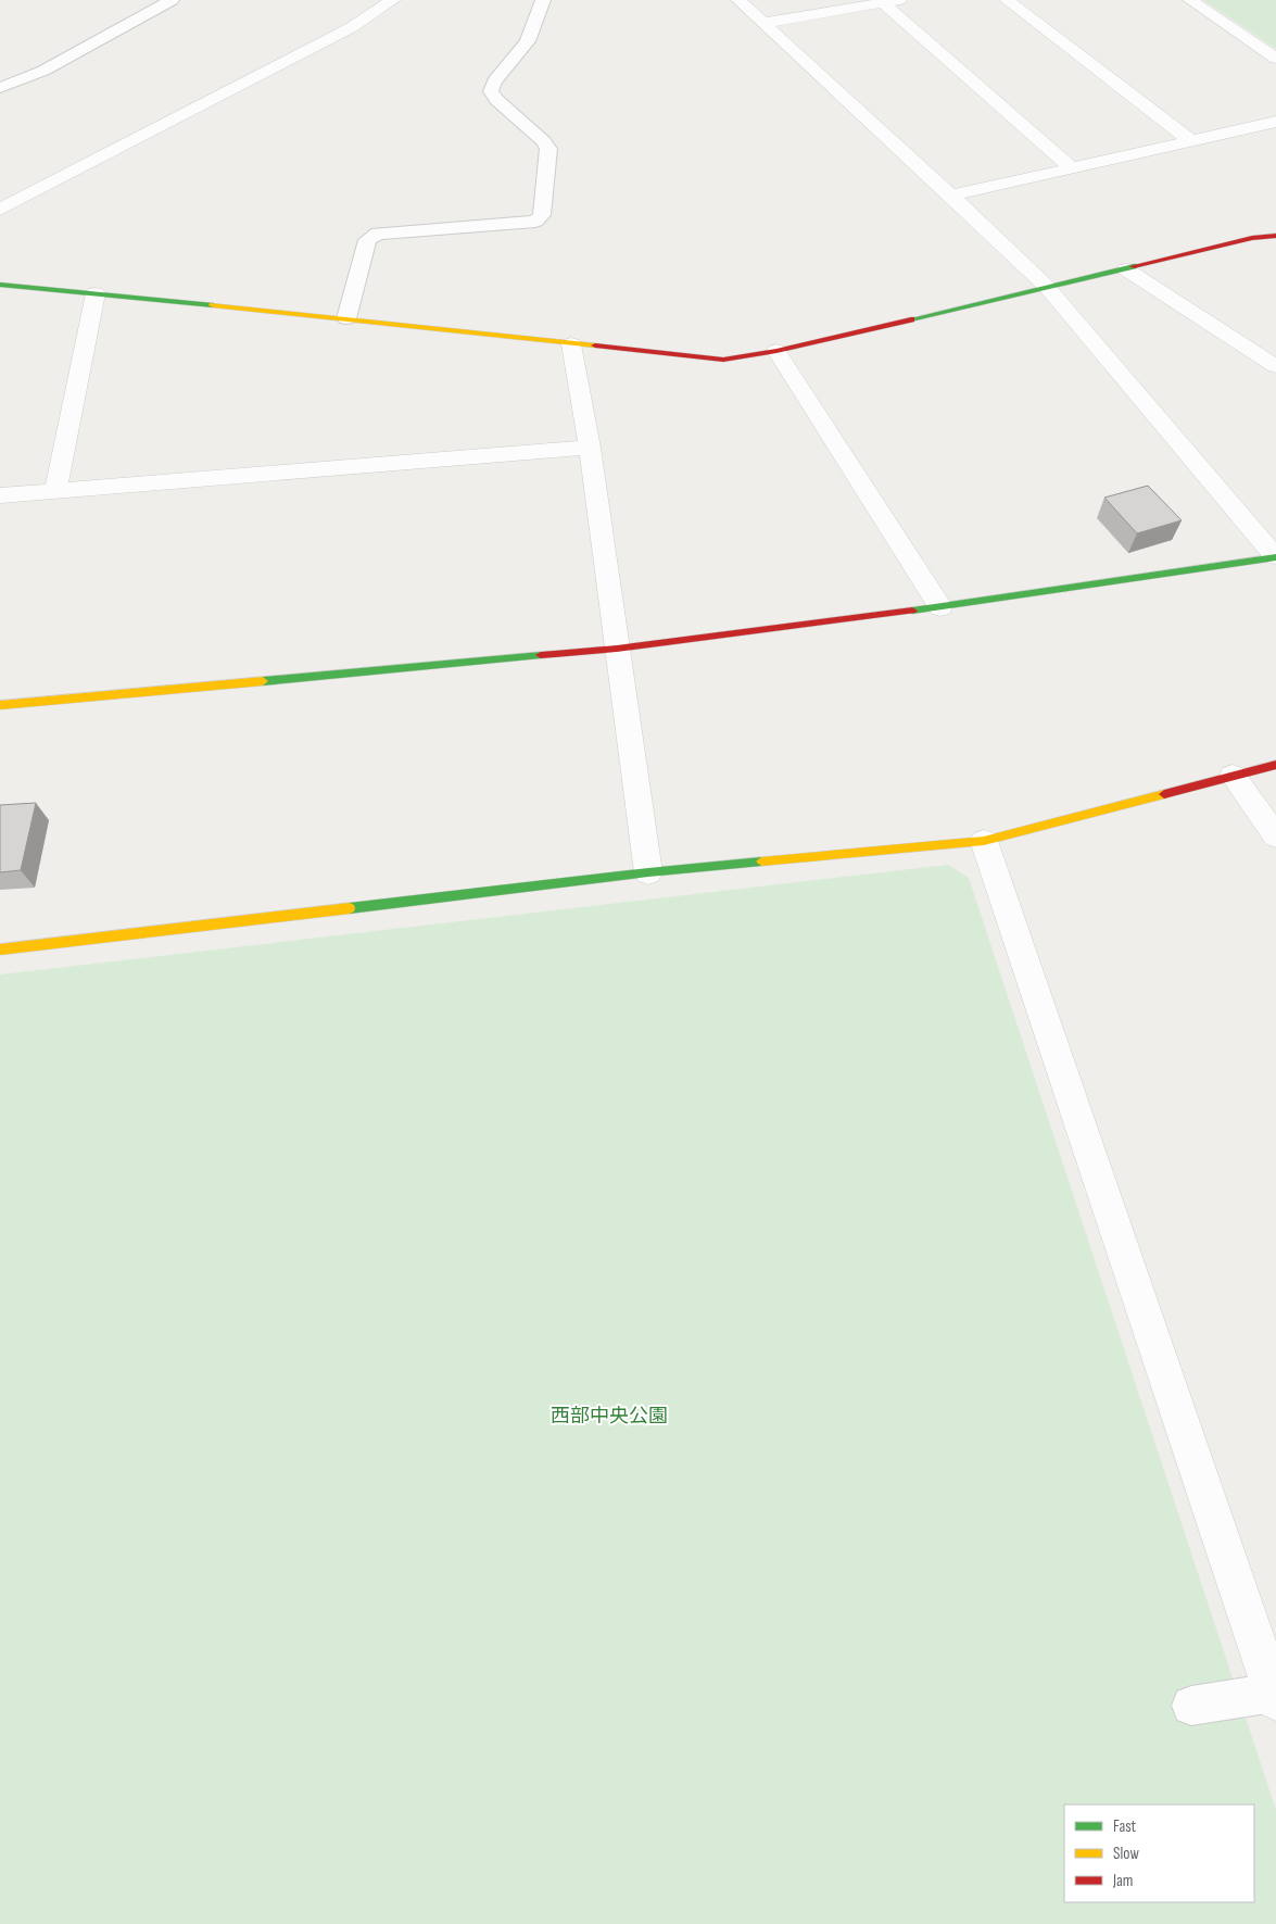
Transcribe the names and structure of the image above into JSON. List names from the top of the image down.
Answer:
{
  "parks": ["西部中央公園"],
  "legend": ["Fast", "Slow", "Jam"]
}
